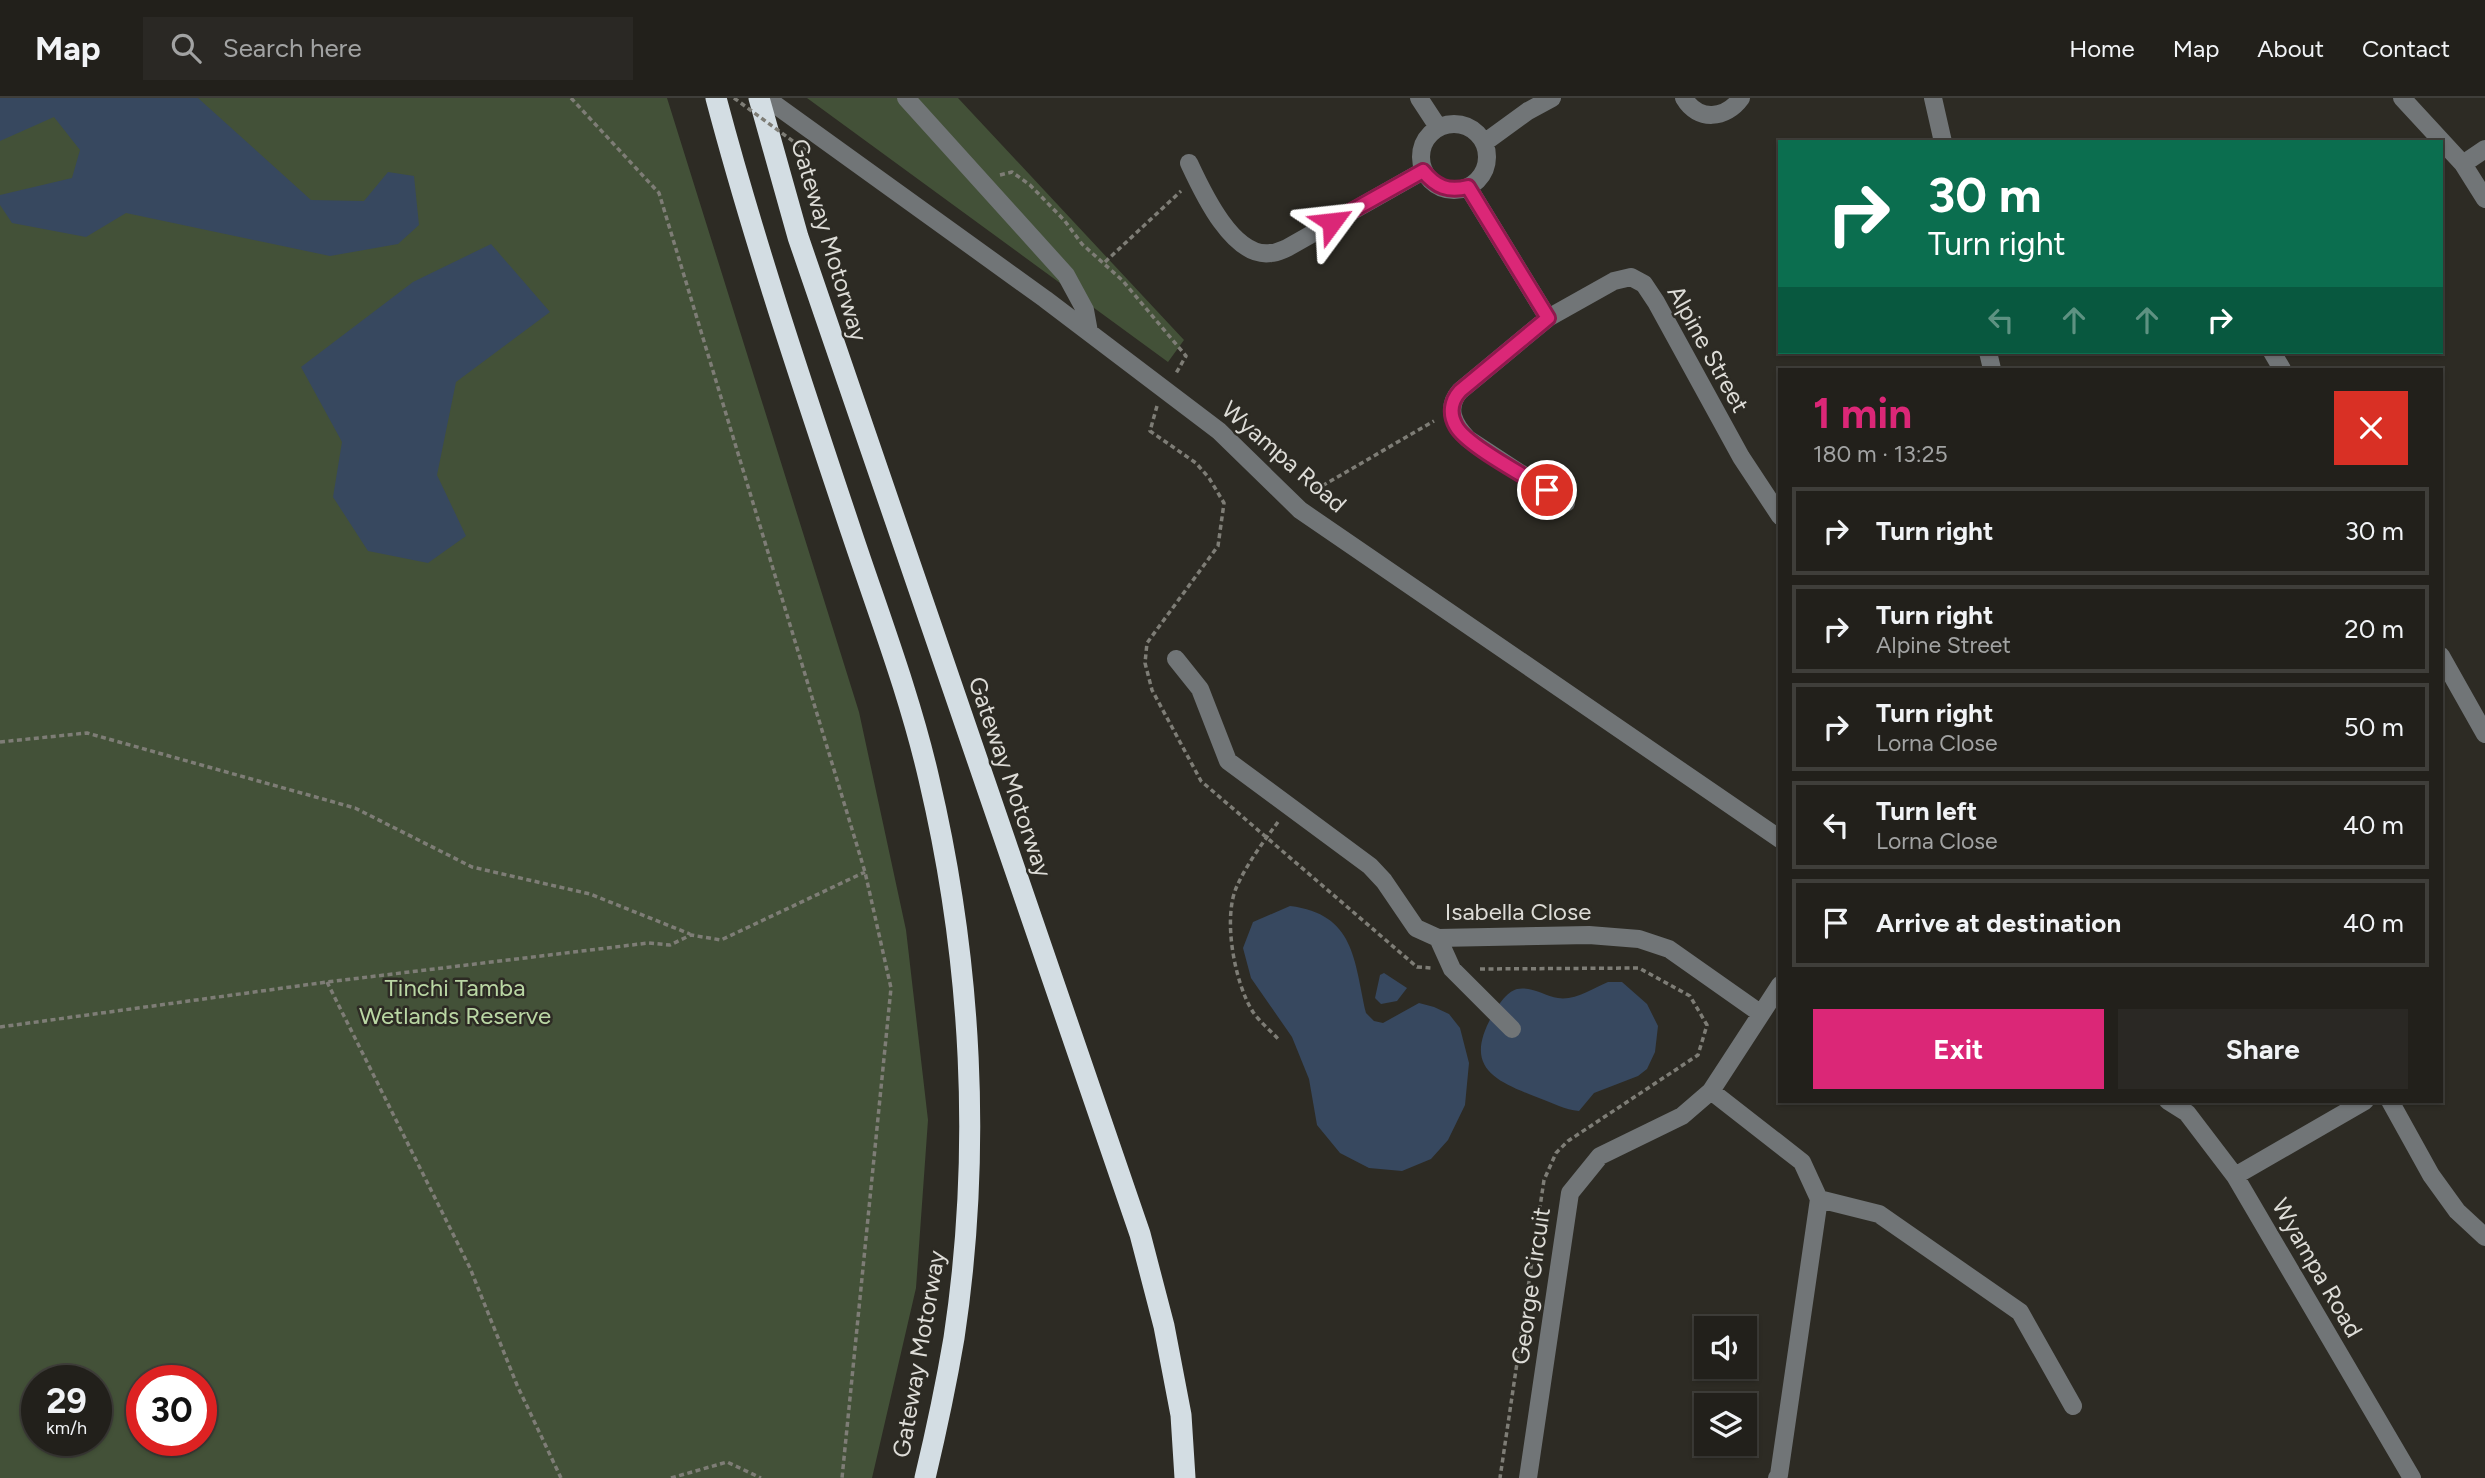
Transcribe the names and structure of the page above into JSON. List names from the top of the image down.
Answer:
{
  "streets": {
    "highway": ["Gateway Motorway"],
    "street": [
      "Alpine Street",
      "Wyampa Road",
      "Isabella Close",
      "George Circuit"
    ]
  },
  "crossings": [
    ["Isabella Close", "George Circuit"]
  ],
  "parks": ["Tinchi Tamba Wetlands Reserve"],
  "page": {
    "header": "Map",
    "search": "Search here",
    "nav": [
      "Home",
      "Map",
      "About",
      "Contact"
    ],
    "turn": ["30 m", "Turn right"],
    "heading": ["1 min", "180 m · 13:25"],
    "list": [
      {
        "name": "Turn right",
        "value": "30 m"
      },
      {
        "name": "Turn right",
        "note": "Alpine Street",
        "value": "20 m"
      },
      {
        "name": "Turn right",
        "note": "Lorna Close",
        "value": "50 m"
      },
      {
        "name": "Turn left",
        "note": "Lorna Close",
        "value": "40 m"
      },
      {
        "name": "Arrive at destination",
        "value": "40 m"
      }
    ],
    "buttons": ["Exit", "Share"],
    "speed": "29 km/h",
    "limit": "30"
  }
}
